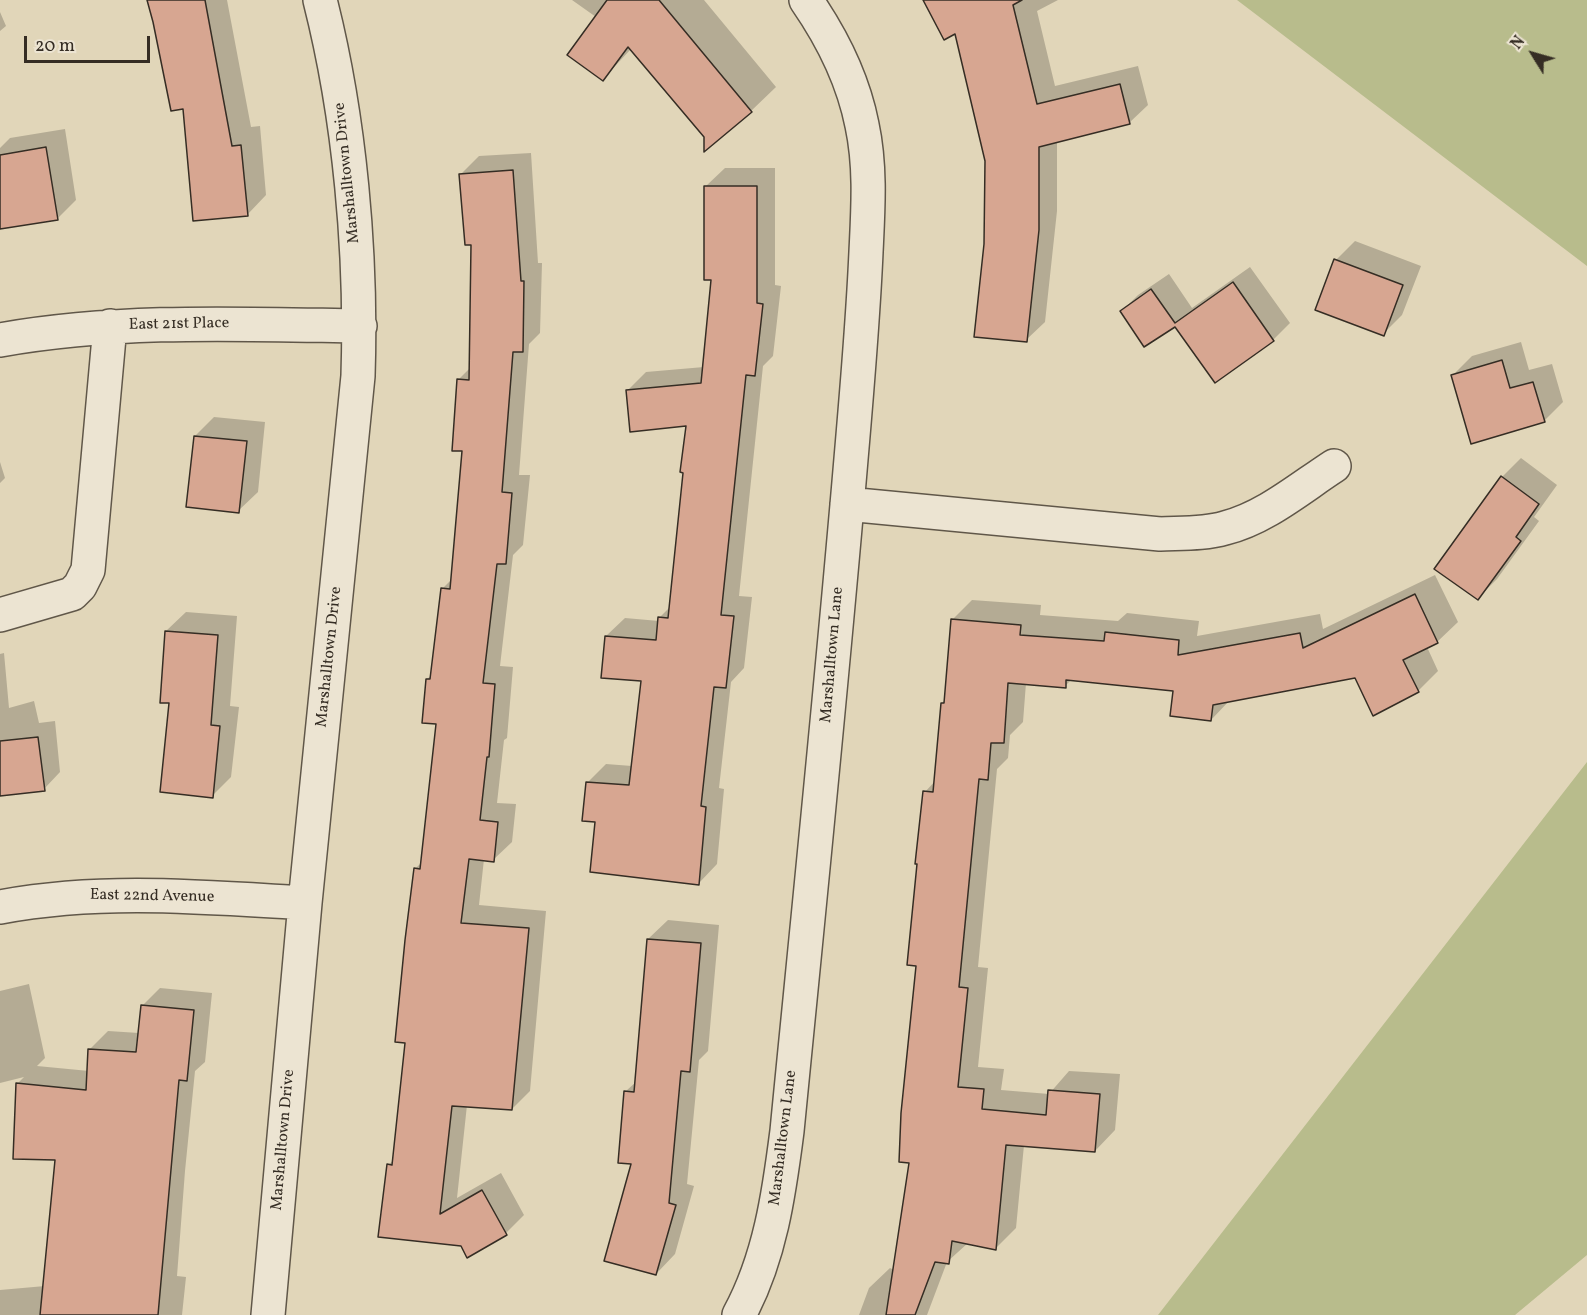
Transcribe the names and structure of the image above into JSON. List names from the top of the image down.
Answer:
{
  "streets": {
    "street": [
      "Marshalltown Drive",
      "East 21st Place",
      "Marshalltown Lane",
      "East 22nd Avenue"
    ]
  },
  "crossings": [
    ["Marshalltown Drive", "East 21st Place"],
    ["Marshalltown Drive", "East 22nd Avenue"]
  ],
  "scale_bar": "20 m",
  "north": "top left"
}
